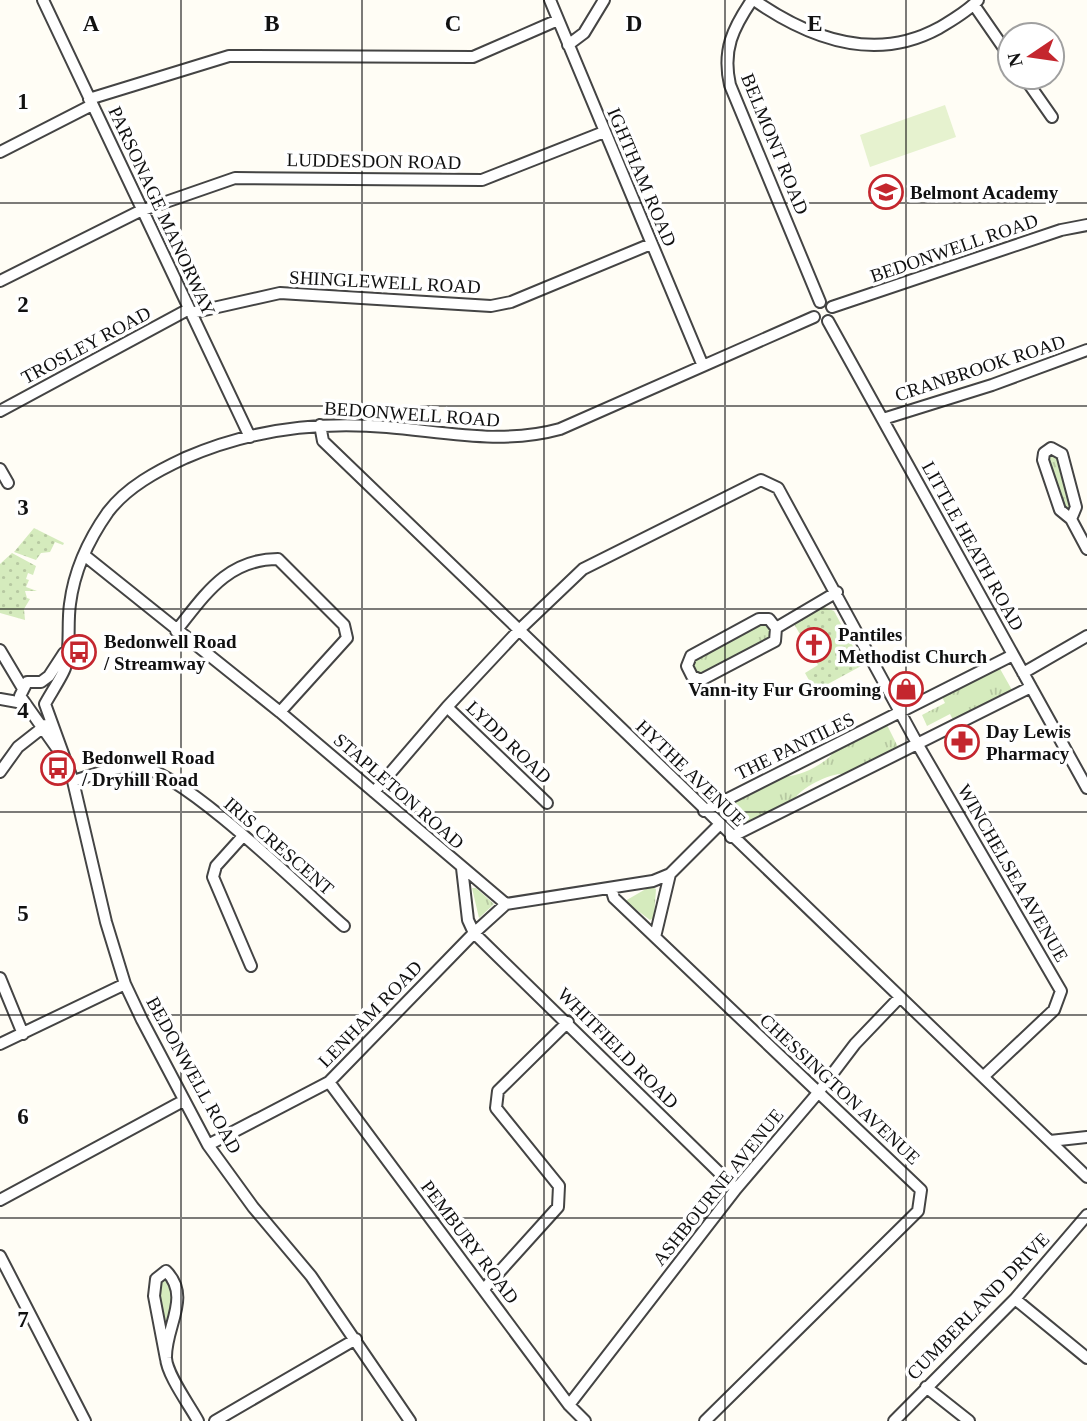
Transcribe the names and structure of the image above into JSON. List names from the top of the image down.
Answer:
{
  "streets": {
    "street": [
      "BELMONT ROAD",
      "LUDDESDON ROAD",
      "IGHTHAM ROAD",
      "PARSONAGE MANORWAY",
      "BEDONWELL ROAD",
      "SHINGLEWELL ROAD",
      "TROSLEY ROAD",
      "CRANBROOK ROAD",
      "LITTLE HEATH ROAD",
      "LYDD ROAD",
      "THE PANTILES",
      "HYTHE AVENUE",
      "STAPLETON ROAD",
      "IRIS CRESCENT",
      "WINCHELSEA AVENUE",
      "LENHAM ROAD",
      "WHITFIELD ROAD",
      "CHESSINGTON AVENUE",
      "ASHBOURNE AVENUE",
      "PEMBURY ROAD",
      "CUMBERLAND DRIVE"
    ]
  },
  "crossings": [
    ["BELMONT ROAD", "BEDONWELL ROAD"],
    ["BELMONT ROAD", "LITTLE HEATH ROAD"],
    ["LUDDESDON ROAD", "IGHTHAM ROAD"],
    ["LUDDESDON ROAD", "PARSONAGE MANORWAY"],
    ["IGHTHAM ROAD", "BEDONWELL ROAD"],
    ["IGHTHAM ROAD", "SHINGLEWELL ROAD"],
    ["PARSONAGE MANORWAY", "BEDONWELL ROAD"],
    ["PARSONAGE MANORWAY", "SHINGLEWELL ROAD"],
    ["PARSONAGE MANORWAY", "TROSLEY ROAD"],
    ["BEDONWELL ROAD", "LITTLE HEATH ROAD"],
    ["BEDONWELL ROAD", "HYTHE AVENUE"],
    ["BEDONWELL ROAD", "STAPLETON ROAD"],
    ["BEDONWELL ROAD", "IRIS CRESCENT"],
    ["BEDONWELL ROAD", "LENHAM ROAD"],
    ["SHINGLEWELL ROAD", "TROSLEY ROAD"],
    ["CRANBROOK ROAD", "LITTLE HEATH ROAD"],
    ["LITTLE HEATH ROAD", "THE PANTILES"],
    ["THE PANTILES", "HYTHE AVENUE"],
    ["HYTHE AVENUE", "WINCHELSEA AVENUE"],
    ["HYTHE AVENUE", "ASHBOURNE AVENUE"],
    ["STAPLETON ROAD", "LENHAM ROAD"],
    ["LENHAM ROAD", "WHITFIELD ROAD"],
    ["LENHAM ROAD", "PEMBURY ROAD"],
    ["WHITFIELD ROAD", "ASHBOURNE AVENUE"],
    ["CHESSINGTON AVENUE", "ASHBOURNE AVENUE"],
    ["ASHBOURNE AVENUE", "PEMBURY ROAD"]
  ],
  "places": {
    "school or university": ["Belmont Academy"],
    "church": ["Pantiles Methodist Church"],
    "bus stop": ["Bedonwell Road / Streamway", "Bedonwell Road / Dryhill Road"],
    "shop": ["Vann-ity Fur Grooming"],
    "pharmacy": ["Day Lewis Pharmacy"]
  },
  "north": "left",
  "grid": {
    "columns": [
      "A",
      "B",
      "C",
      "D",
      "E"
    ],
    "rows": [
      "1",
      "2",
      "3",
      "4",
      "5",
      "6",
      "7"
    ]
  }
}
